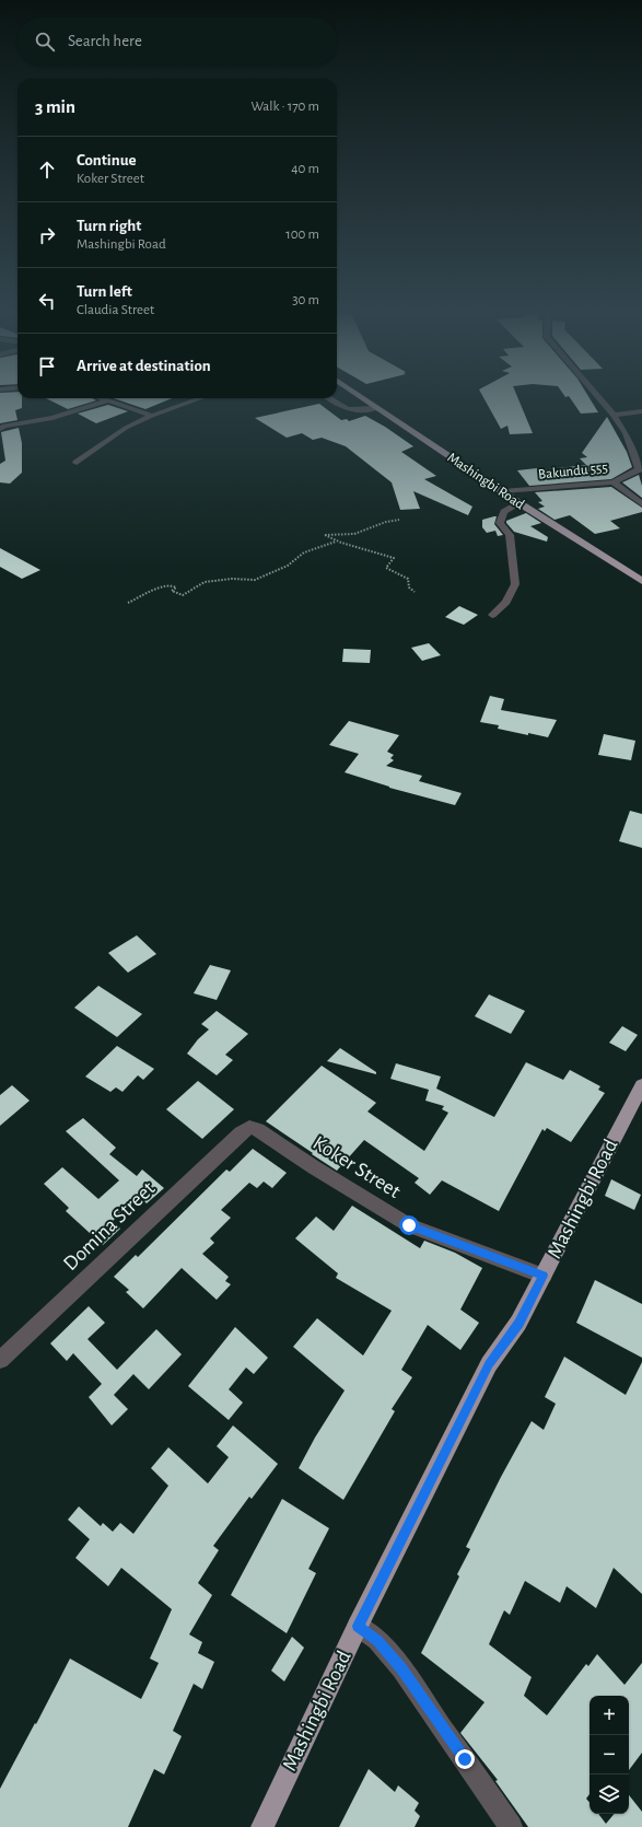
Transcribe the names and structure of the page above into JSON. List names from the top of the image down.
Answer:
{
  "streets": {
    "main road": ["Mashingbi Road"],
    "street": ["Bakundu 555", "Koker Street", "Domina Street"]
  },
  "crossings": [
    ["Bakundu 555", "Mashingbi Road"],
    ["Mashingbi Road", "Koker Street"],
    ["Koker Street", "Domina Street"]
  ],
  "page": {
    "search": "Search here",
    "heading": ["3 min", "Walk · 170 m"],
    "list": [
      ["Continue", "Koker Street", "40 m"],
      ["Turn right", "Mashingbi Road", "100 m"],
      ["Turn left", "Claudia Street", "30 m"],
      "Arrive at destination"
    ],
    "map_buttons": ["+", "−"]
  }
}
